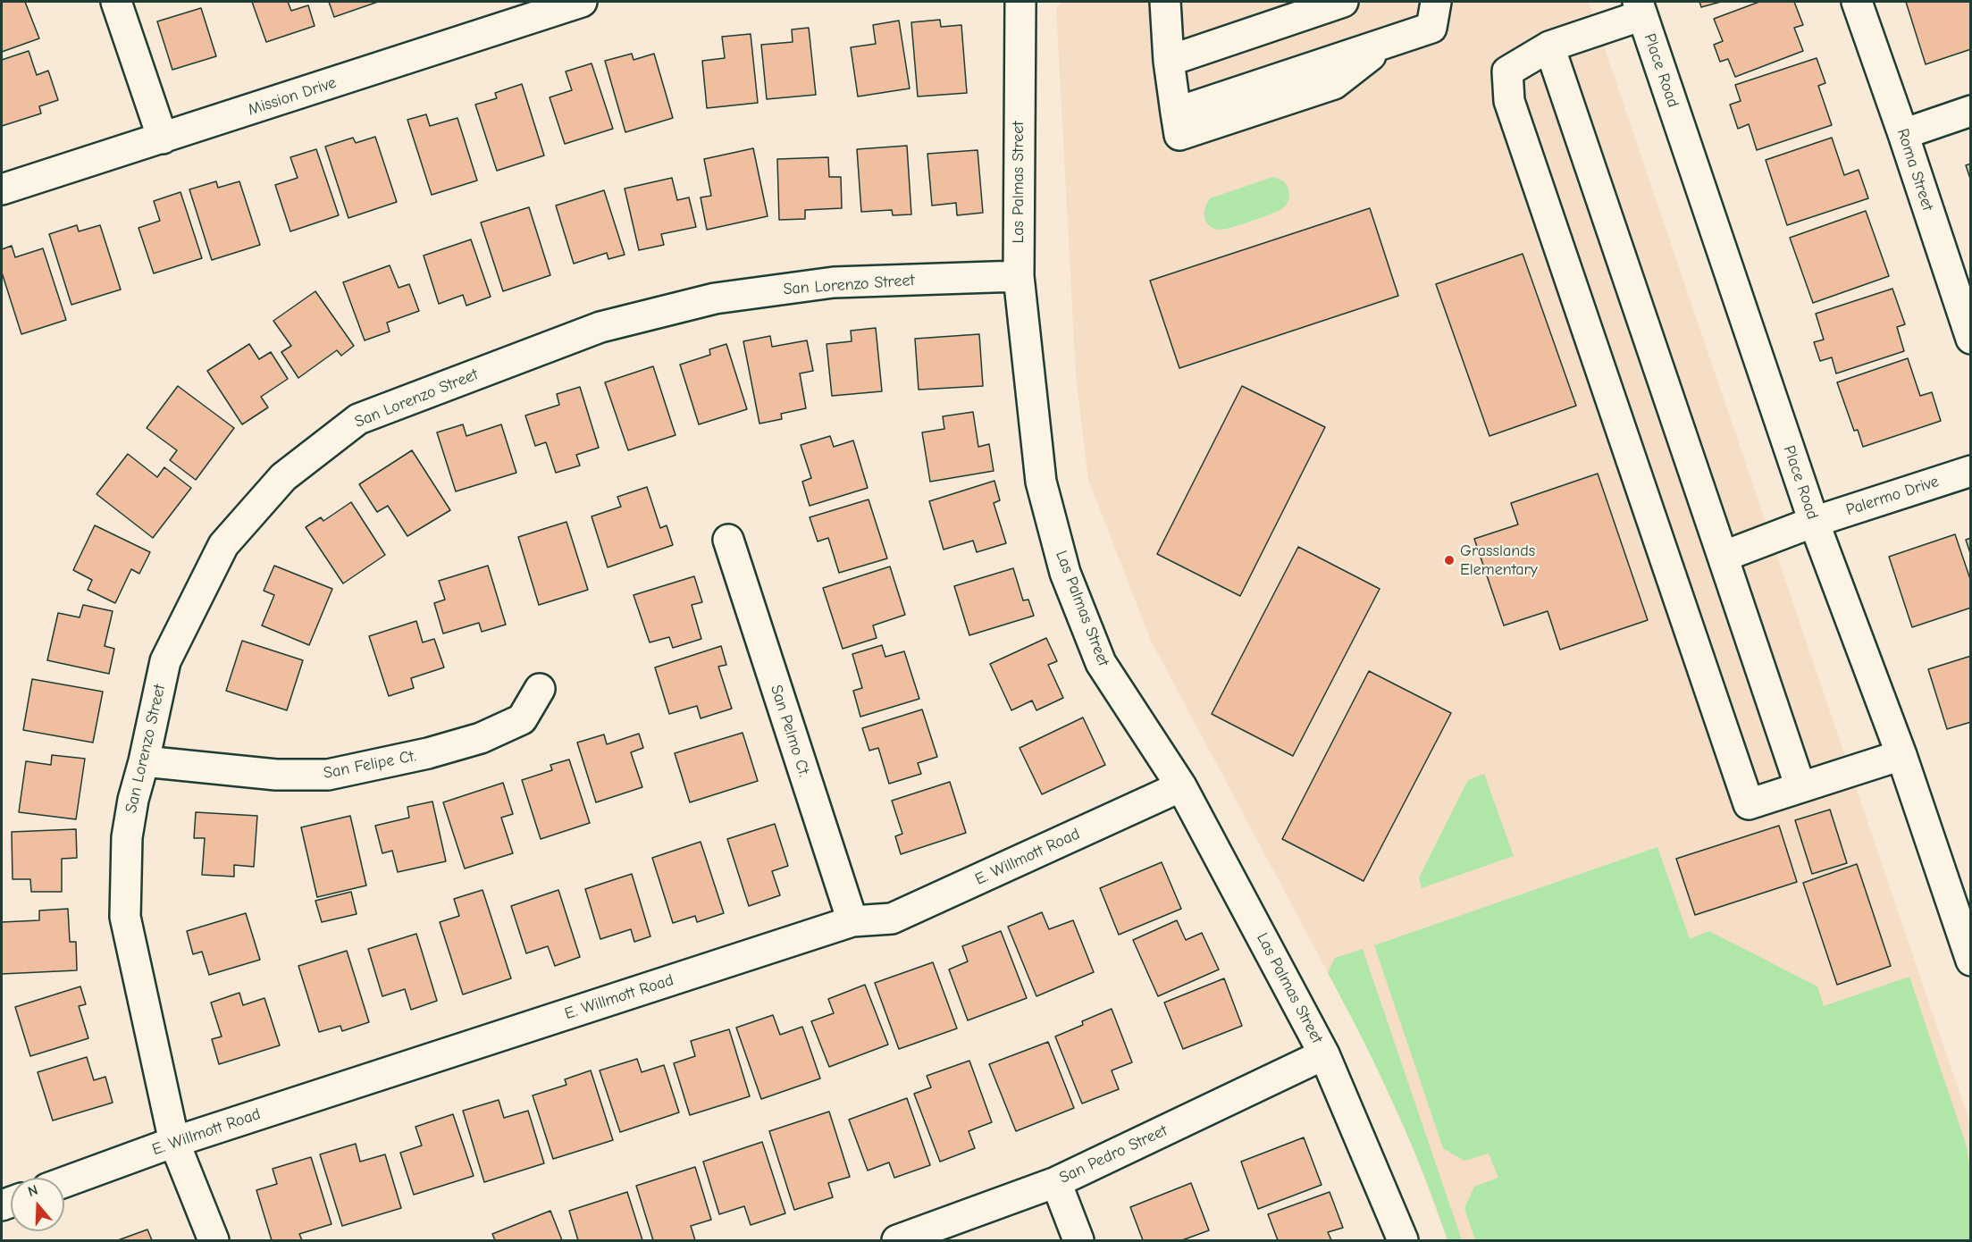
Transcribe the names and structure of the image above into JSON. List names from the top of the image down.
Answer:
{
  "streets": {
    "street": [
      "Place Road",
      "Mission Drive",
      "Roma Street",
      "Las Palmas Street",
      "San Lorenzo Street",
      "Palermo Drive",
      "San Pelmo Ct.",
      "San Felipe Ct.",
      "E. Willmott Road",
      "San Pedro Street"
    ]
  },
  "crossings": [
    ["Place Road", "Palermo Drive"],
    ["Las Palmas Street", "San Lorenzo Street"],
    ["Las Palmas Street", "E. Willmott Road"],
    ["Las Palmas Street", "San Pedro Street"],
    ["San Lorenzo Street", "San Felipe Ct."],
    ["San Lorenzo Street", "E. Willmott Road"],
    ["San Pelmo Ct.", "E. Willmott Road"]
  ],
  "places": ["Grasslands Elementary"],
  "north": "top"
}
